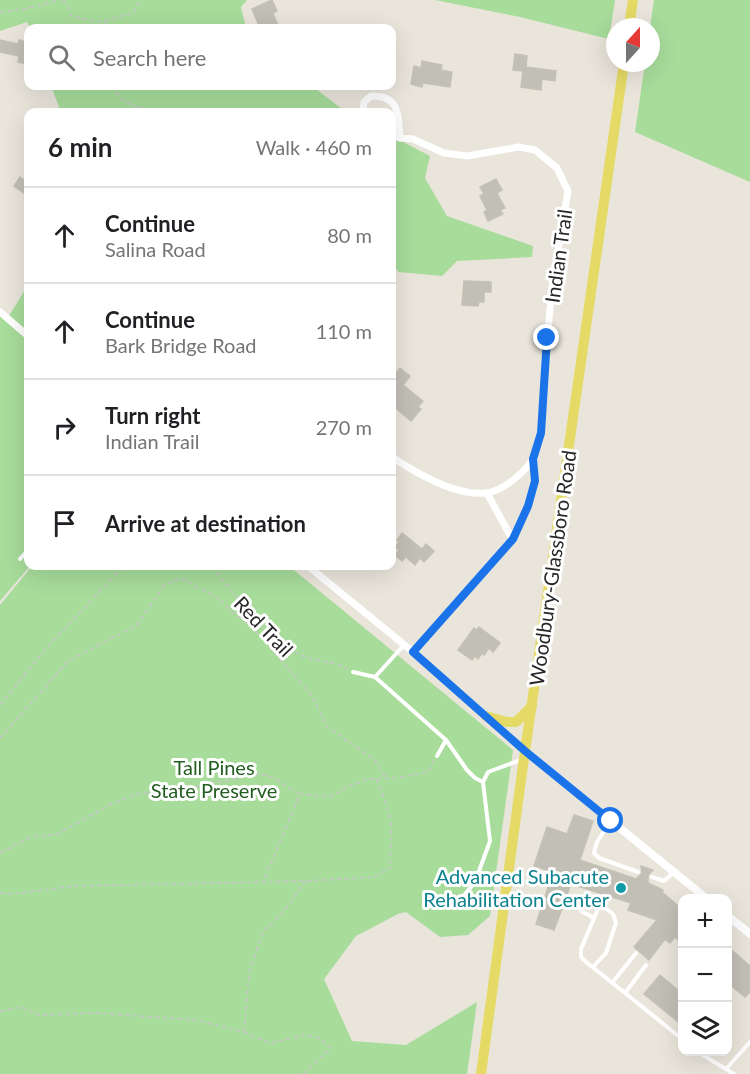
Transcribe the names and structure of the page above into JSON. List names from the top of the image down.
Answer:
{
  "streets": {
    "main road": ["Woodbury-Glassboro Road"],
    "street": ["Indian Trail"],
    "path": ["Red Trail"]
  },
  "parks": ["Tall Pines State Preserve"],
  "places": ["Advanced Subacute Rehabilitation Center"],
  "north": "top",
  "page": {
    "search": "Search here",
    "heading": ["6 min", "Walk · 460 m"],
    "list": [
      ["Continue", "Salina Road", "80 m"],
      ["Continue", "Bark Bridge Road", "110 m"],
      ["Turn right", "Indian Trail", "270 m"],
      "Arrive at destination"
    ],
    "map_buttons": ["+", "−"]
  }
}
